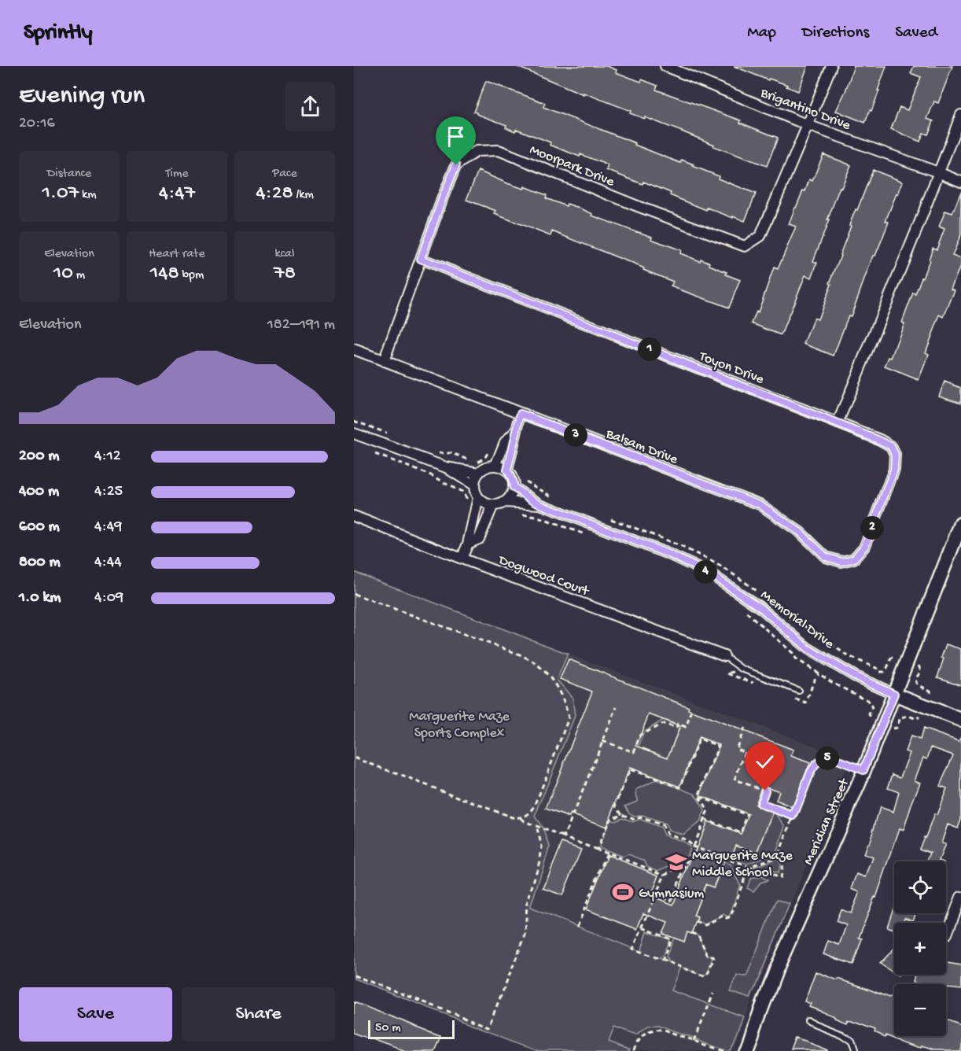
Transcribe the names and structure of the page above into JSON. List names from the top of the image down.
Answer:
{
  "streets": {
    "street": [
      "Brigantino Drive",
      "Moorpark Drive",
      "Toyon Drive",
      "Balsam Drive",
      "Dogwood Court",
      "Memorial Drive",
      "Meridian Street"
    ]
  },
  "crossings": [
    ["Brigantino Drive", "Moorpark Drive"],
    ["Moorpark Drive", "Toyon Drive"],
    ["Moorpark Drive", "Balsam Drive"],
    ["Toyon Drive", "Balsam Drive"],
    ["Memorial Drive", "Meridian Street"]
  ],
  "parks": ["Marguerite Maze Sports Complex"],
  "places": {
    "school or university": ["Marguerite Maze Middle School"],
    "sports": ["Gymnasium"]
  },
  "scale_bar": "50 m",
  "page": {
    "header": "Sprintly",
    "nav": ["Map", "Directions", "Saved"],
    "heading": ["Evening run", "20:16"],
    "stats": [
      ["Distance", "1.07 km"],
      ["Time", "4:47"],
      ["Pace", "4:28 /km"],
      ["Elevation", "10 m"],
      ["Heart rate", "148 bpm"],
      ["kcal", "78"]
    ],
    "chart": ["Elevation", "182–191 m"],
    "pins": [
      "1",
      "3",
      "2",
      "4",
      "5"
    ],
    "list": [
      {
        "name": "200 m",
        "note": "4:12"
      },
      {
        "name": "400 m",
        "note": "4:25"
      },
      {
        "name": "600 m",
        "note": "4:49"
      },
      {
        "name": "800 m",
        "note": "4:44"
      },
      {
        "name": "1.0 km",
        "note": "4:09"
      }
    ],
    "map_buttons": ["+", "−"],
    "buttons": ["Save", "Share"],
    "scale": "50 m"
  }
}
